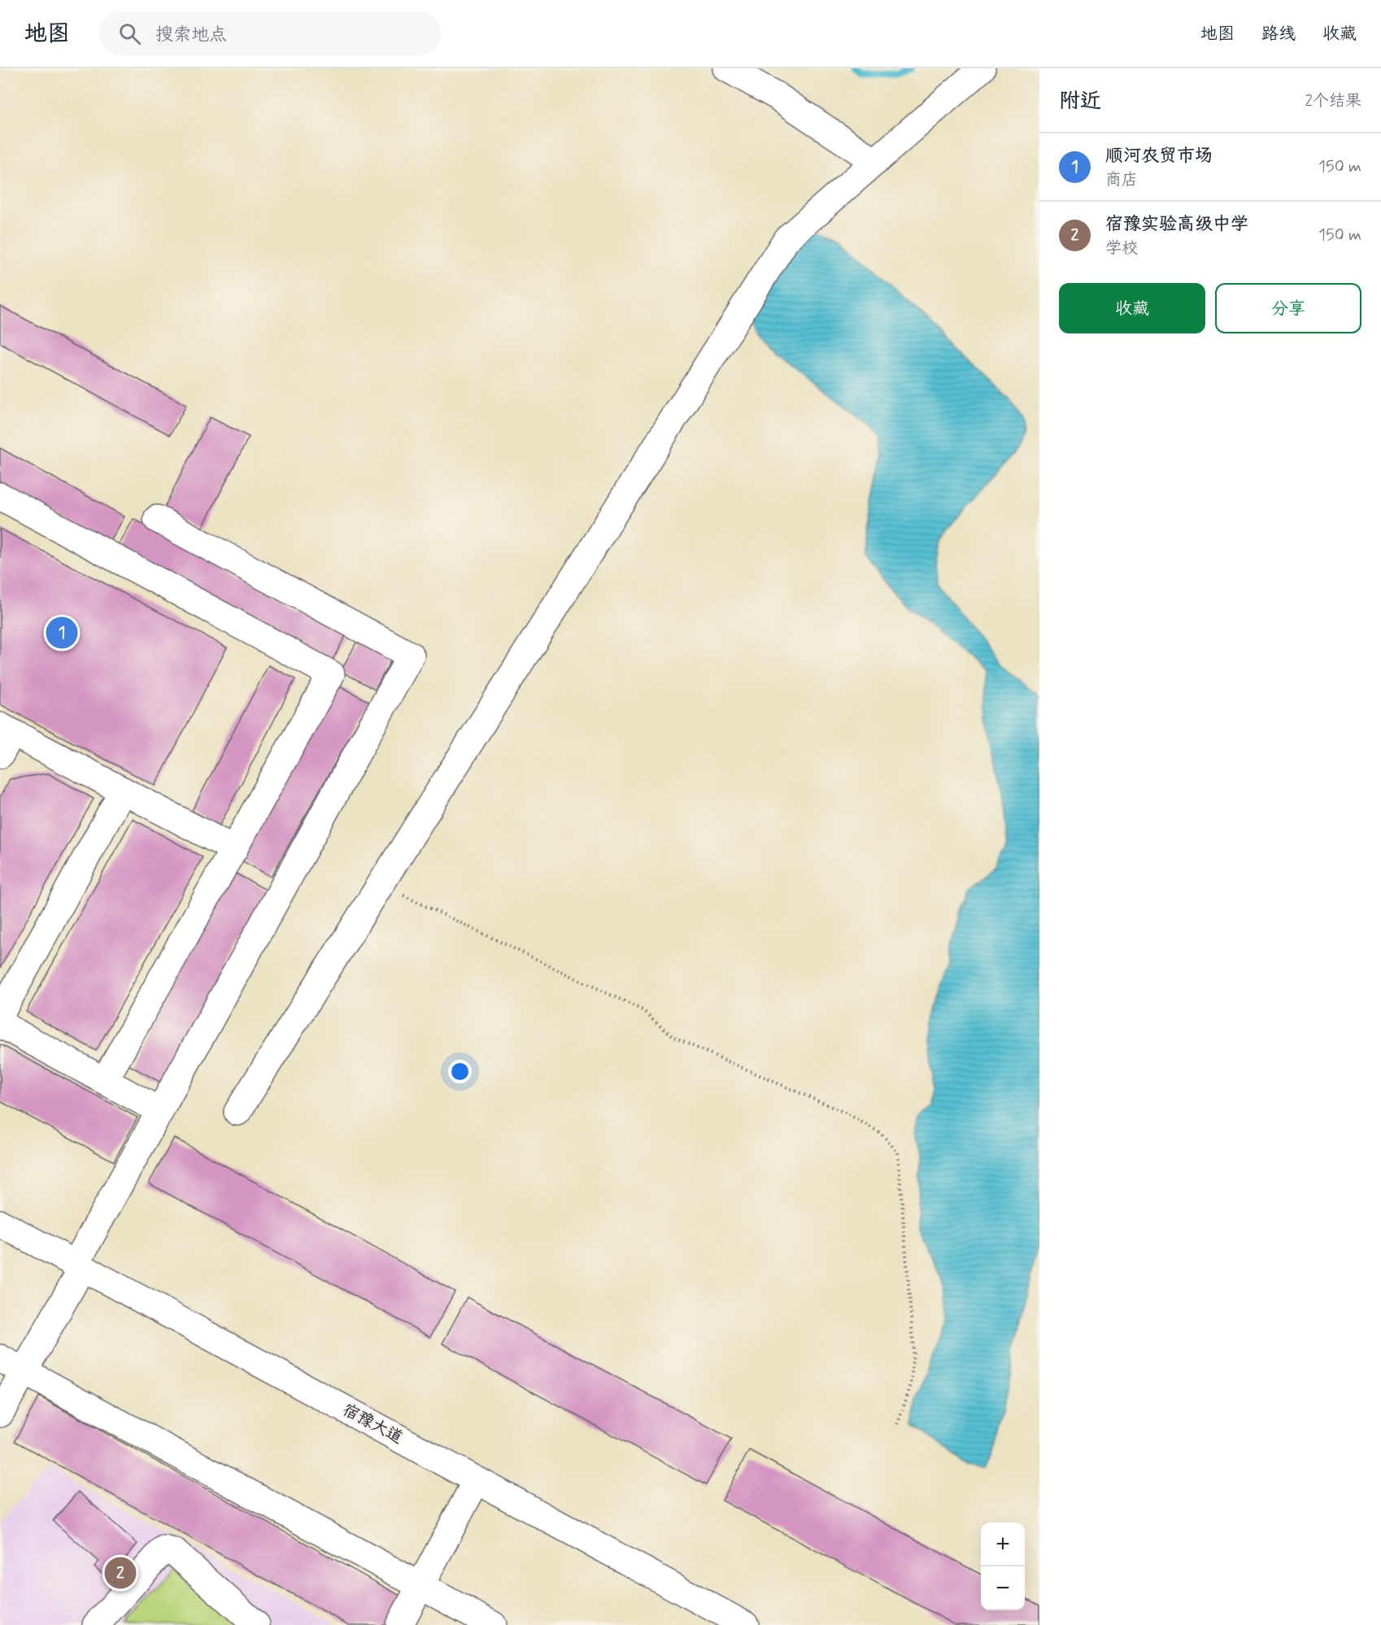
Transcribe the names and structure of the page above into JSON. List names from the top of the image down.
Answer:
{
  "streets": {
    "street": ["宿豫大道"]
  },
  "page": {
    "header": "地图",
    "search": "搜索地点",
    "nav": ["地图", "路线", "收藏"],
    "heading": ["附近", "2个结果"],
    "list": [
      {
        "mark": "1",
        "name": "顺河农贸市场",
        "note": "商店",
        "value": "150 m"
      },
      {
        "mark": "2",
        "name": "宿豫实验高级中学",
        "note": "学校",
        "value": "150 m"
      }
    ],
    "buttons": ["收藏", "分享"],
    "pins": ["1", "2"],
    "map_buttons": ["+", "−"]
  }
}
